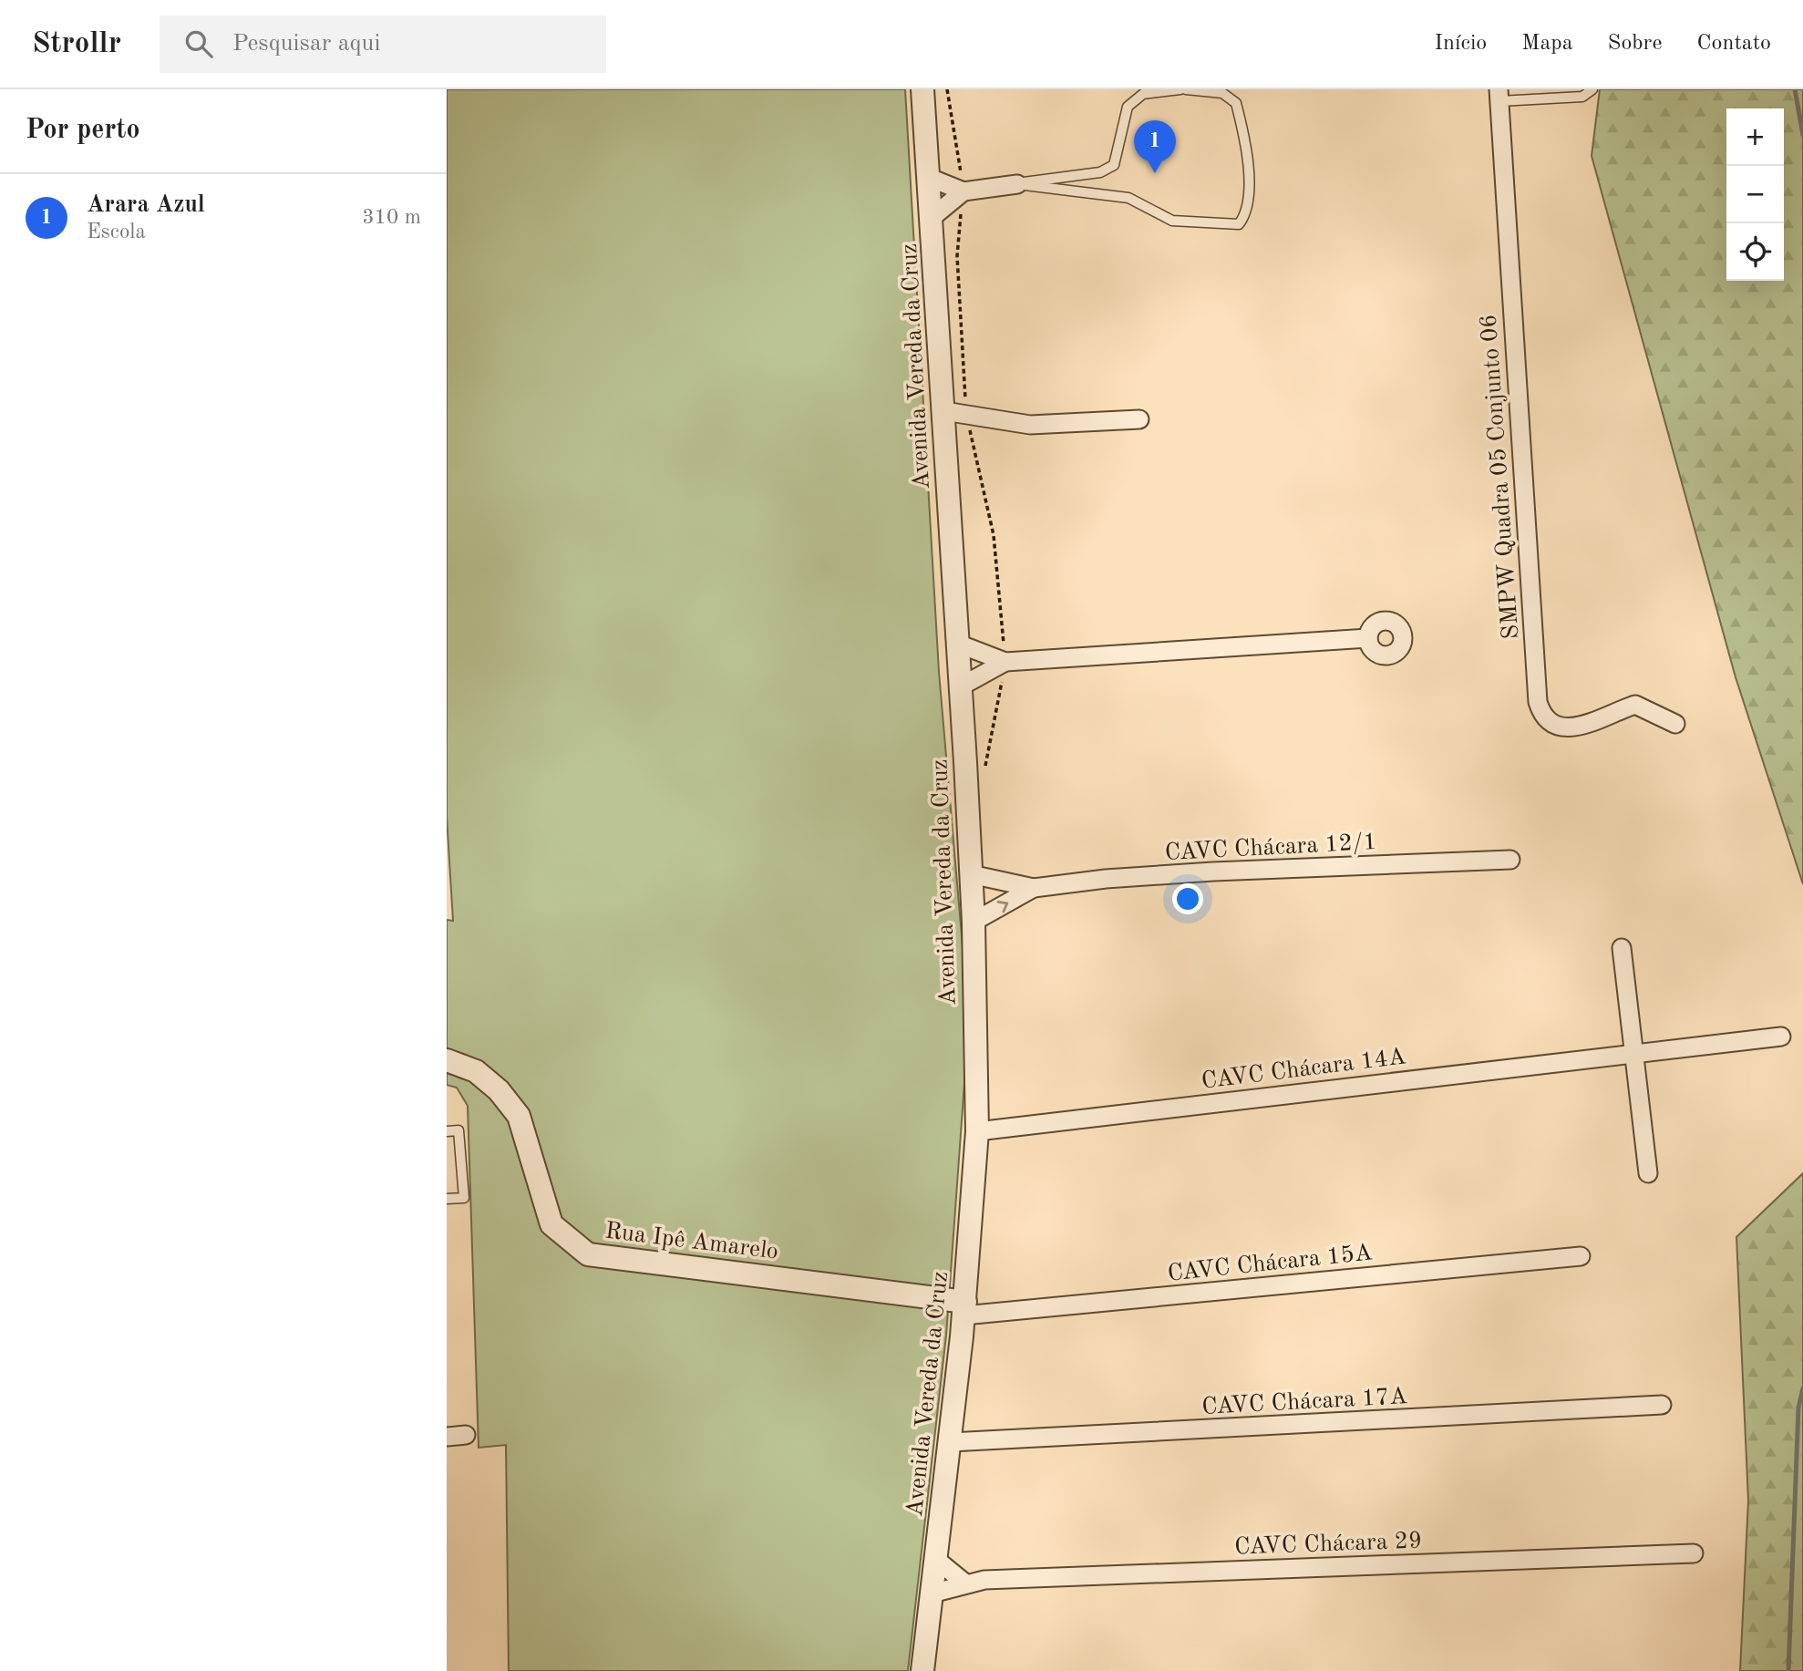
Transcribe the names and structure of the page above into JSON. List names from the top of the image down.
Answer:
{
  "streets": {
    "street": [
      "Avenida Vereda da Cruz",
      "SMPW Quadra 05 Conjunto 06",
      "CAVC Chácara 12/1",
      "CAVC Chácara 14A",
      "Rua Ipê Amarelo",
      "CAVC Chácara 15A",
      "CAVC Chácara 17A",
      "CAVC Chácara 29"
    ]
  },
  "crossings": [
    ["Avenida Vereda da Cruz", "CAVC Chácara 12/1"],
    ["Avenida Vereda da Cruz", "CAVC Chácara 14A"],
    ["Avenida Vereda da Cruz", "Rua Ipê Amarelo"],
    ["Avenida Vereda da Cruz", "CAVC Chácara 15A"],
    ["Avenida Vereda da Cruz", "CAVC Chácara 17A"],
    ["Avenida Vereda da Cruz", "CAVC Chácara 29"],
    ["Rua Ipê Amarelo", "CAVC Chácara 15A"]
  ],
  "page": {
    "header": "Strollr",
    "search": "Pesquisar aqui",
    "nav": [
      "Início",
      "Mapa",
      "Sobre",
      "Contato"
    ],
    "heading": "Por perto",
    "map_buttons": ["+", "−"],
    "pins": "1",
    "list": [
      {
        "mark": "1",
        "name": "Arara Azul",
        "note": "Escola",
        "value": "310 m"
      }
    ]
  }
}
